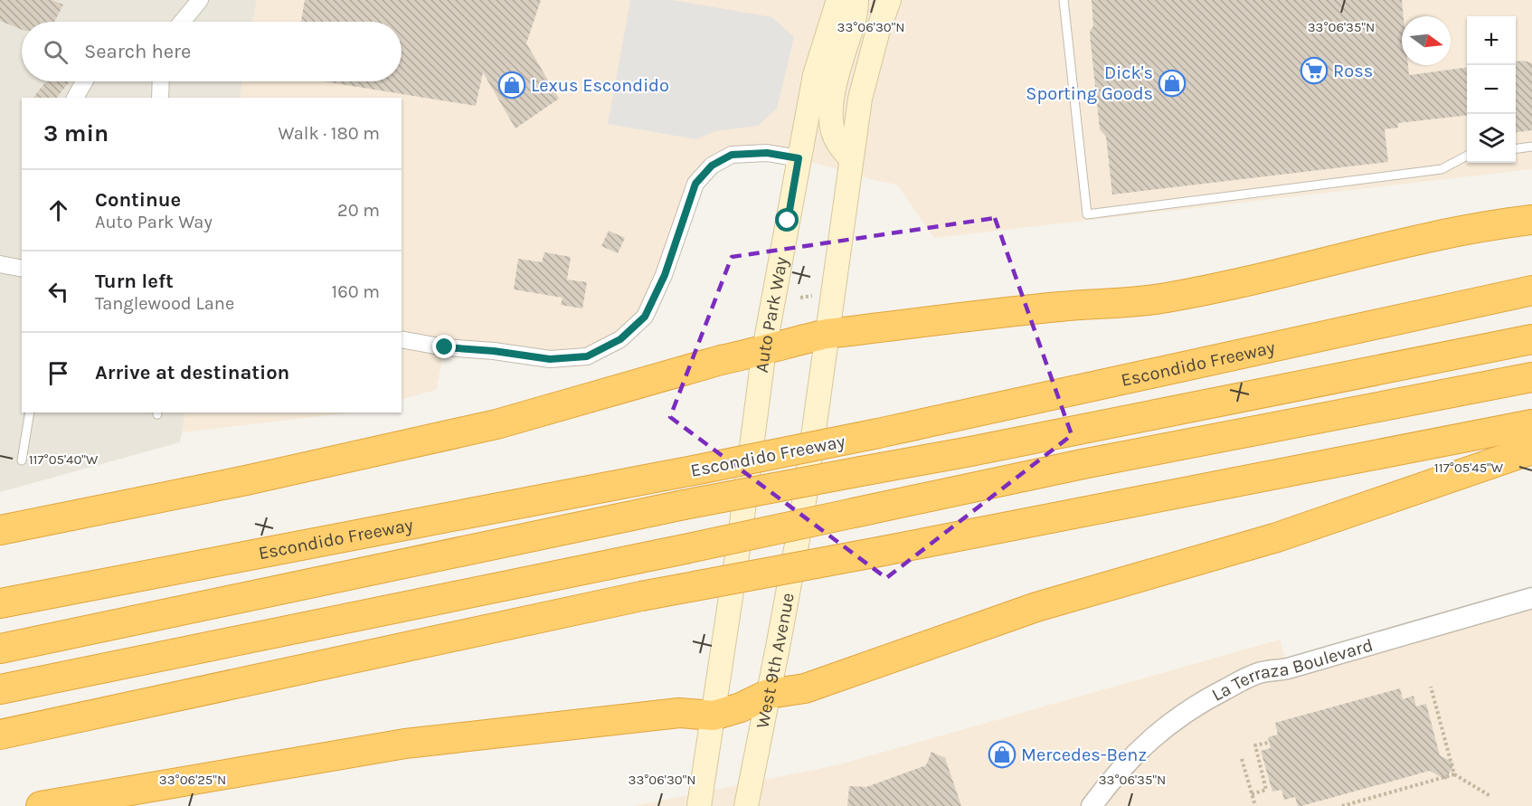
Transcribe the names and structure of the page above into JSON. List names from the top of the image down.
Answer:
{
  "streets": {
    "highway": ["Escondido Freeway"],
    "main road": ["Auto Park Way", "West 9th Avenue"],
    "street": ["La Terraza Boulevard"]
  },
  "places": {
    "supermarket": ["Ross"],
    "shop": ["Dick's Sporting Goods", "Lexus Escondido", "Mercedes-Benz"]
  },
  "north": "right",
  "page": {
    "map_buttons": ["+", "−"],
    "search": "Search here",
    "heading": ["3 min", "Walk · 180 m"],
    "list": [
      ["Continue", "Auto Park Way", "20 m"],
      ["Turn left", "Tanglewood Lane", "160 m"],
      "Arrive at destination"
    ]
  },
  "coordinates": [
    "33°06'35\"N",
    "33°06'30\"N",
    "117°05'40\"W",
    "117°05'45\"W",
    "33°06'25\"N"
  ]
}
